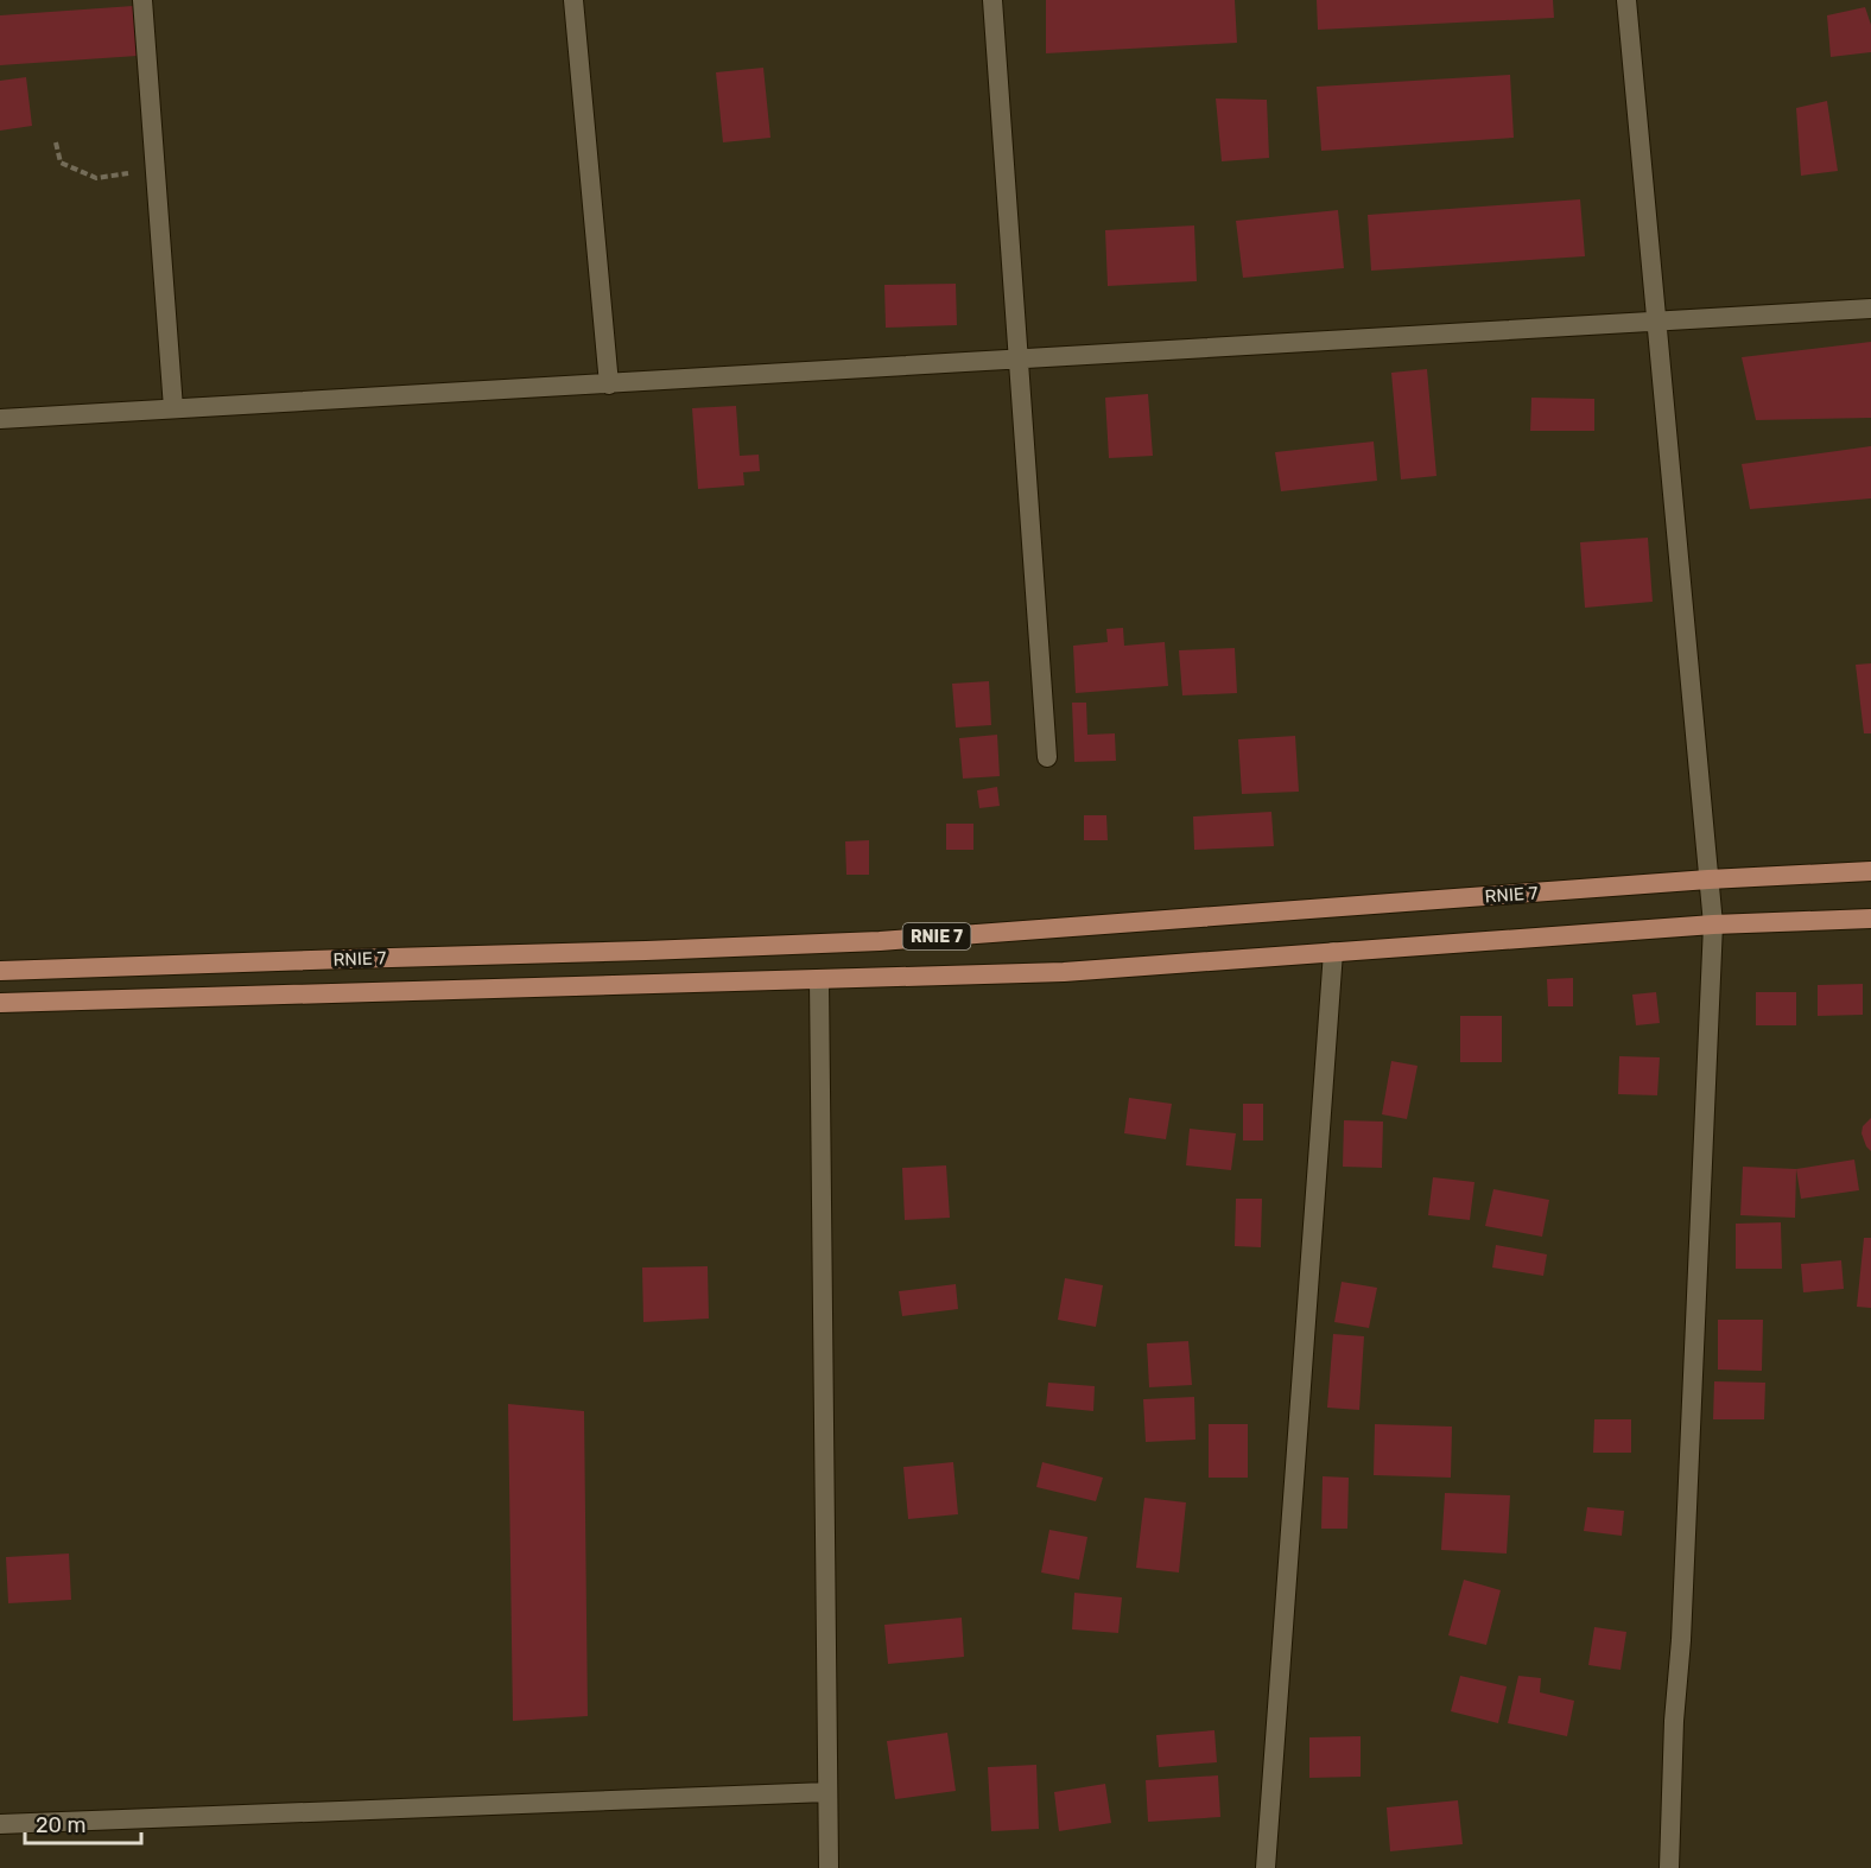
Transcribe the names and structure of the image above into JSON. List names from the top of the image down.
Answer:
{
  "streets": {
    "main road": ["RNIE 7"]
  },
  "scale_bar": "20 m"
}
